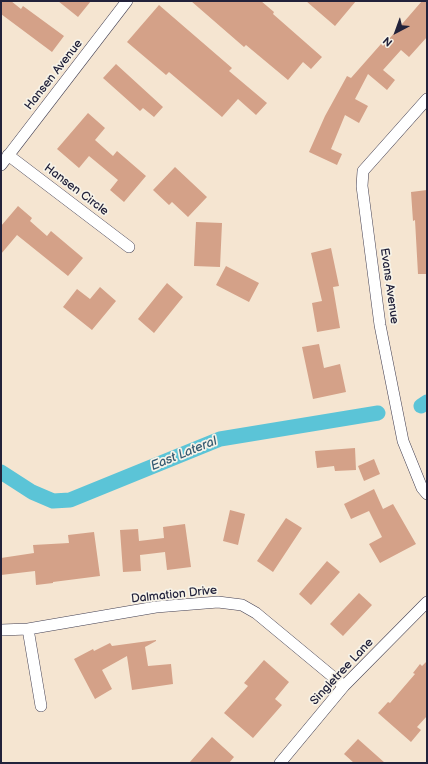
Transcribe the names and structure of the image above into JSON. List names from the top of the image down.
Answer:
{
  "streets": {
    "street": [
      "Hansen Avenue",
      "Hansen Circle",
      "Evans Avenue",
      "Dalmation Drive",
      "Singletree Lane"
    ]
  },
  "crossings": [
    ["Hansen Avenue", "Hansen Circle"],
    ["Dalmation Drive", "Singletree Lane"]
  ],
  "water": ["East Lateral"],
  "north": "bottom left"
}
